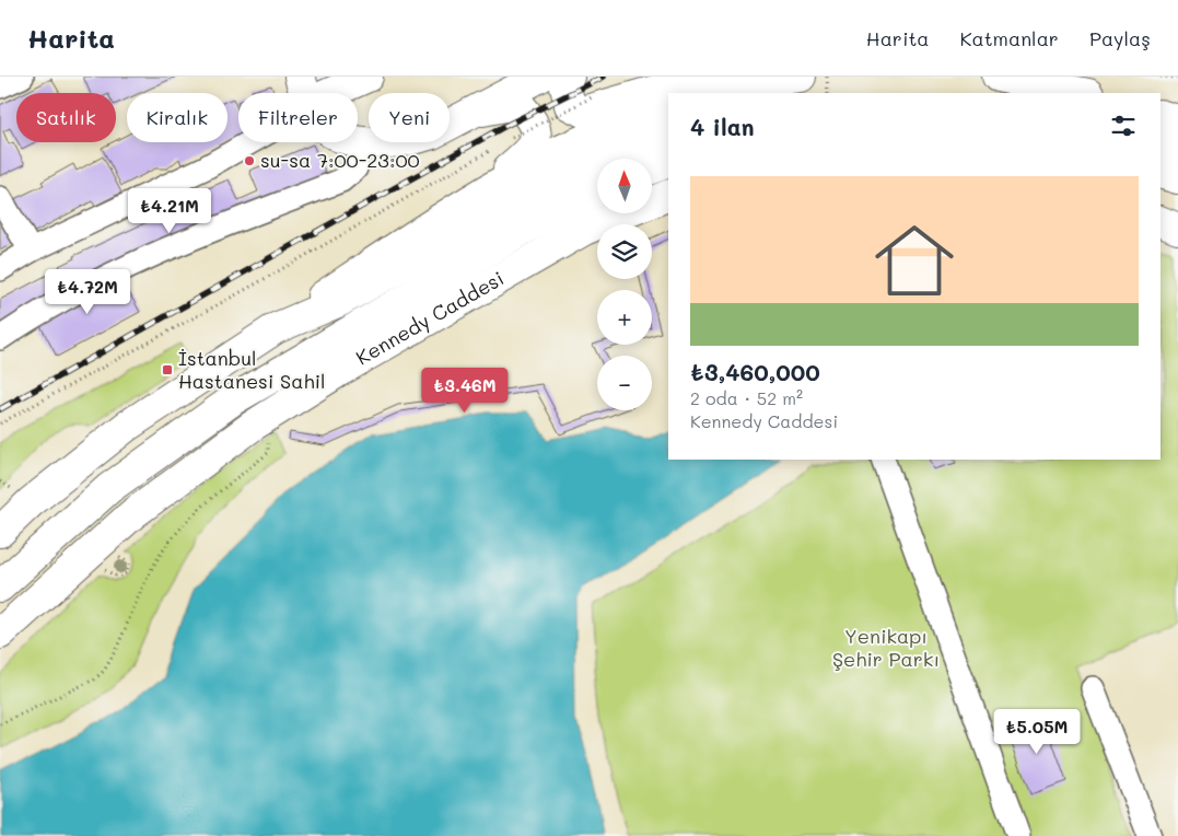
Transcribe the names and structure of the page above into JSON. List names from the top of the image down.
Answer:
{
  "streets": {
    "main road": ["Kennedy Caddesi"]
  },
  "parks": ["Yenikapı Şehir Parkı"],
  "places": {
    "other": ["su-sa 7:00-23:00"],
    "transit": ["İstanbul Hastanesi Sahil"]
  },
  "north": "top",
  "page": {
    "header": "Harita",
    "nav": ["Harita", "Katmanlar", "Paylaş"],
    "chip": [
      "Satılık",
      "Kiralık",
      "Filtreler",
      "Yeni"
    ],
    "heading": "4 ilan",
    "map_buttons": ["+", "−"],
    "list": [
      {
        "name": "₺3,460,000",
        "note": "2 oda · 52 m² · Kennedy Caddesi"
      }
    ],
    "price": [
      "₺4.21M",
      "₺4.72M",
      "₺3.46M",
      "₺5.05M"
    ]
  }
}
